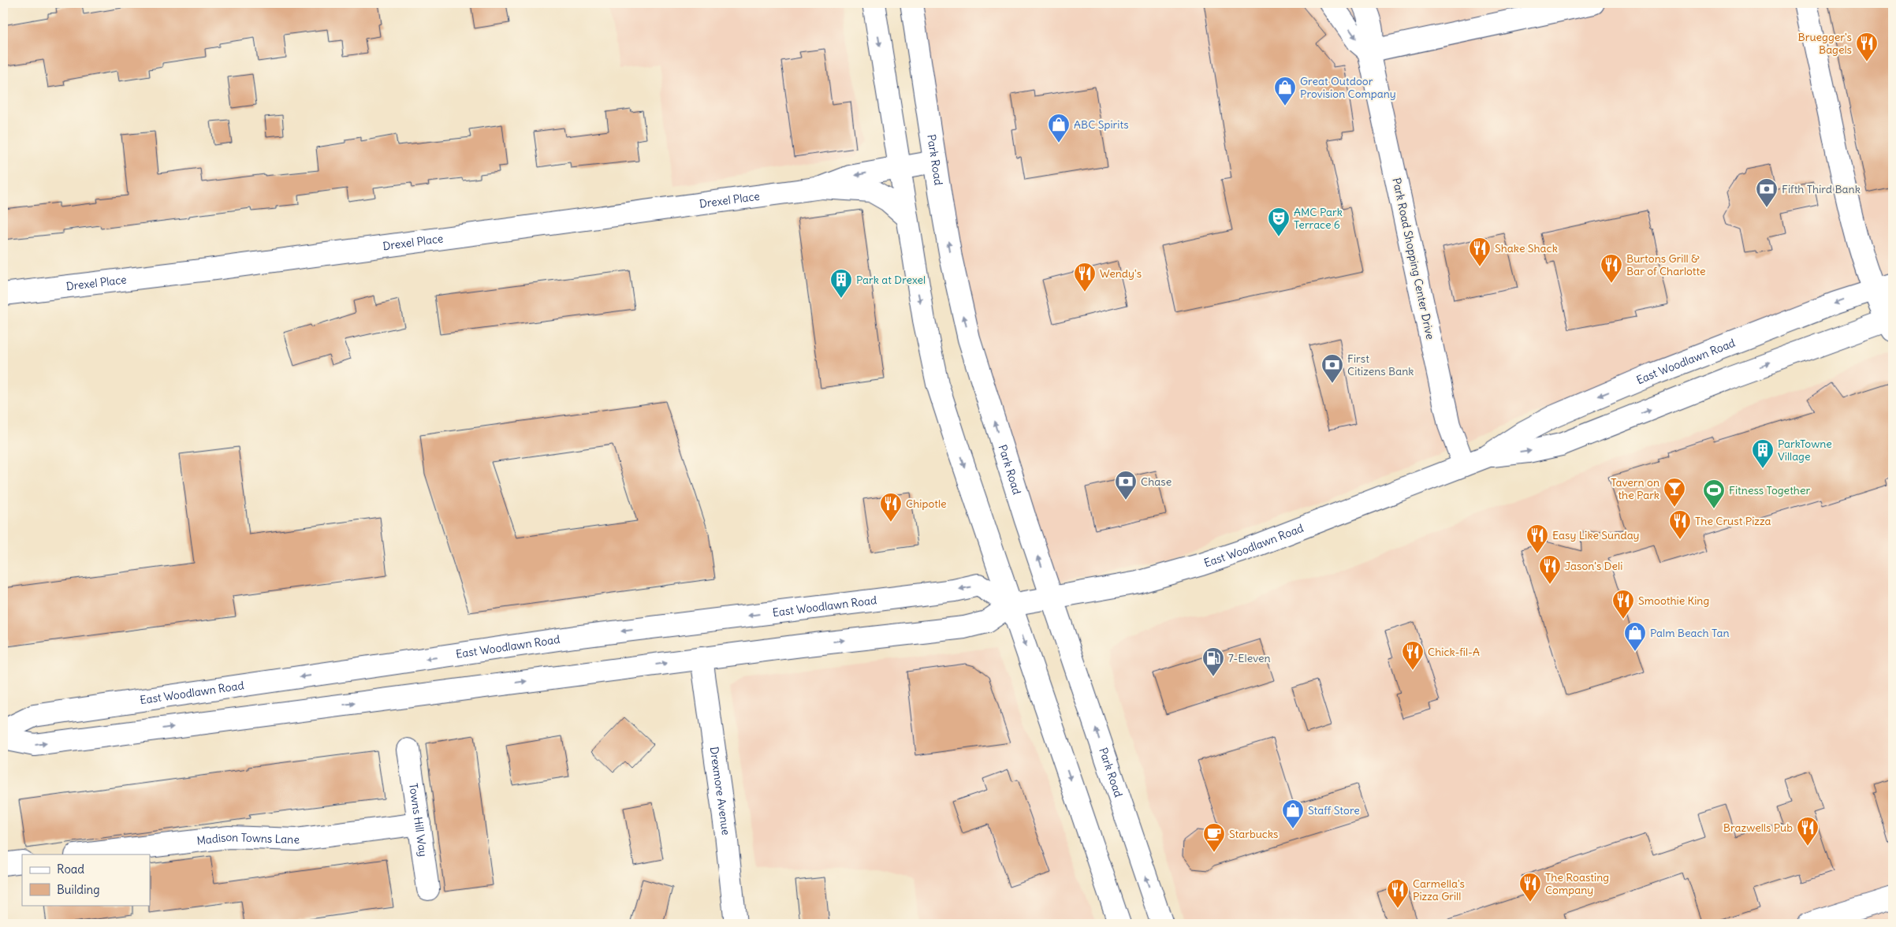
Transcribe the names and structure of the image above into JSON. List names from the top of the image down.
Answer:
{
  "streets": {
    "main road": [
      "Park Road",
      "Drexel Place",
      "Park Road Shopping Center Drive",
      "East Woodlawn Road",
      "Drexmore Avenue",
      "Towns Hill Way",
      "Madison Towns Lane"
    ]
  },
  "crossings": [
    ["Park Road", "Drexel Place"],
    ["Park Road", "East Woodlawn Road"],
    ["Park Road Shopping Center Drive", "East Woodlawn Road"],
    ["East Woodlawn Road", "Drexmore Avenue"],
    ["Towns Hill Way", "Madison Towns Lane"]
  ],
  "places": {
    "restaurant": [
      "Bruegger's Bagels",
      "Shake Shack",
      "Burtons Grill & Bar of Charlotte",
      "Wendy's",
      "Chipotle",
      "The Crust Pizza",
      "Easy Like Sunday",
      "Jason's Deli",
      "Smoothie King",
      "Chick-fil-A",
      "Brazwells Pub",
      "The Roasting Company",
      "Carmella's Pizza Grill"
    ],
    "shop": [
      "Great Outdoor Provision Company",
      "ABC Spirits",
      "Palm Beach Tan",
      "Staff Store"
    ],
    "bank": ["Fifth Third Bank", "First Citizens Bank", "Chase"],
    "theatre": ["AMC Park Terrace 6"],
    "building": ["Park at Drexel", "ParkTowne Village"],
    "bar": ["Tavern on the Park"],
    "sports": ["Fitness Together"],
    "fuel station": ["7-Eleven"],
    "cafe": ["Starbucks"]
  },
  "legend": ["Road", "Building"]
}
